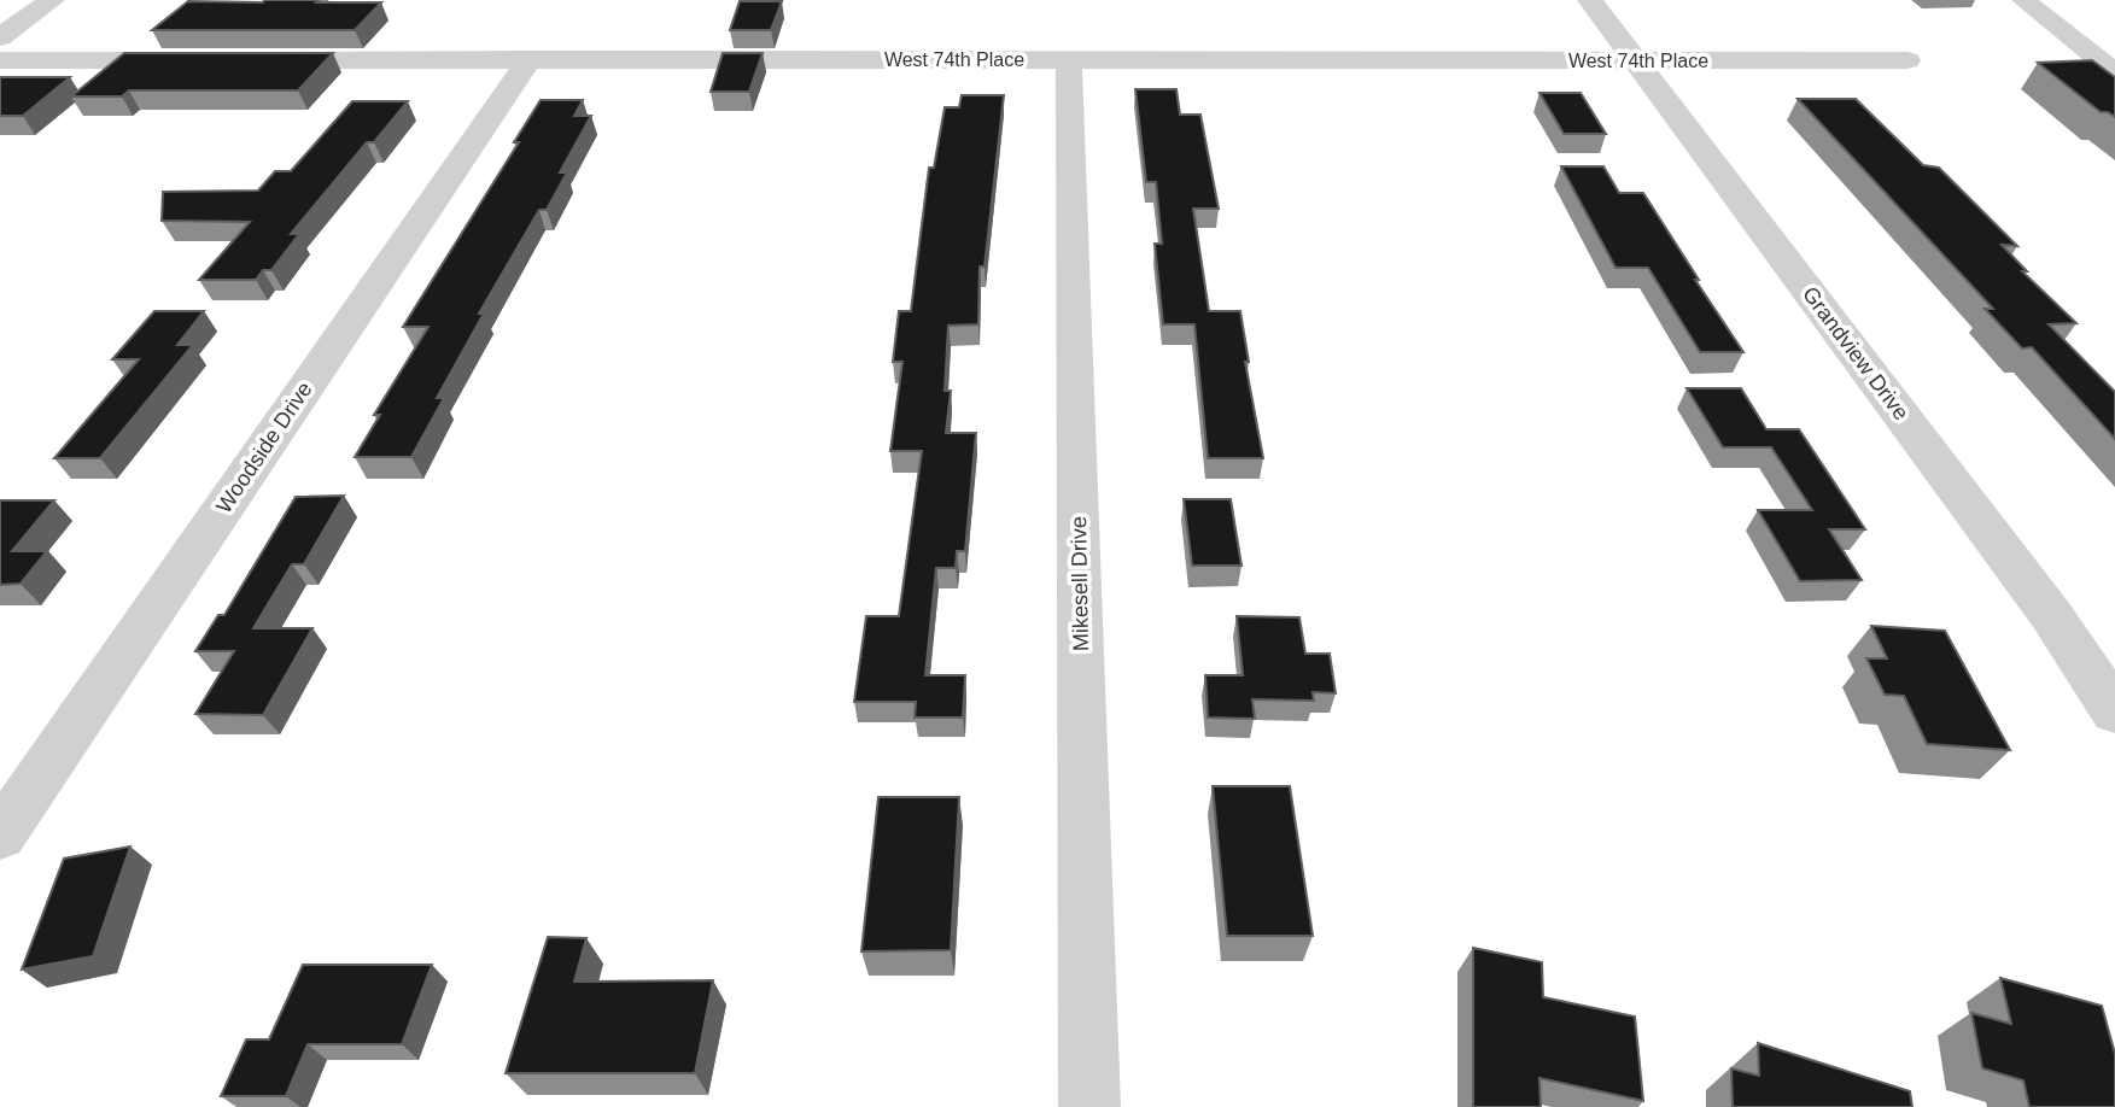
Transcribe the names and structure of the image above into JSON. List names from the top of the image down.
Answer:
{
  "streets": {
    "street": [
      "West 74th Place",
      "Grandview Drive",
      "Woodside Drive",
      "Mikesell Drive"
    ]
  },
  "crossings": [
    ["West 74th Place", "Grandview Drive"],
    ["West 74th Place", "Woodside Drive"],
    ["West 74th Place", "Mikesell Drive"]
  ]
}
